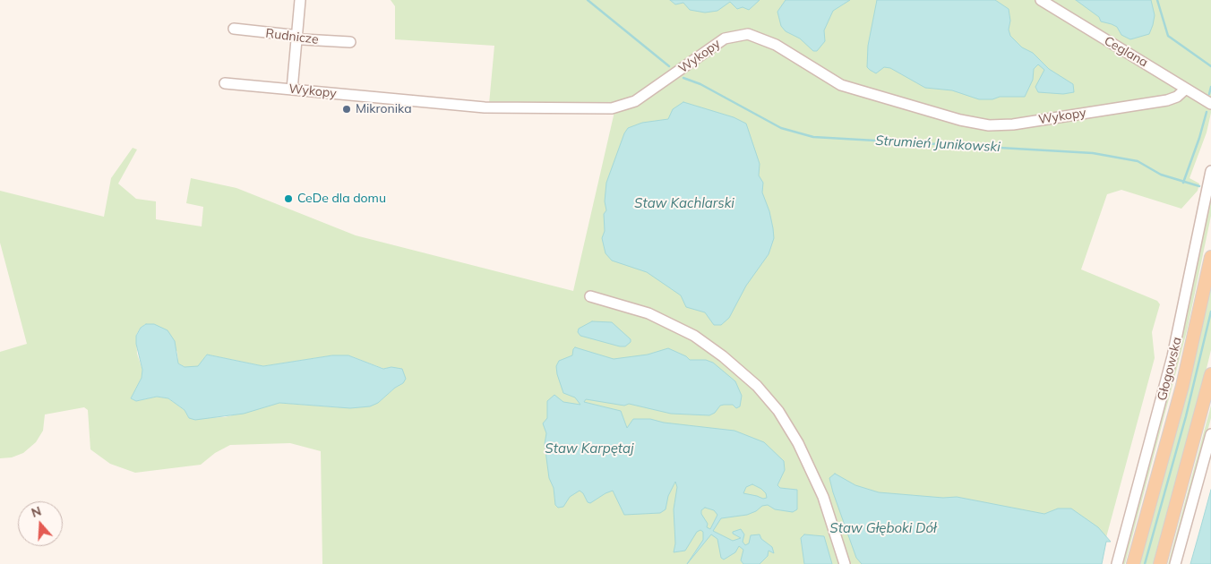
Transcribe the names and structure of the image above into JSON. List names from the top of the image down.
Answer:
{
  "streets": {
    "main road": ["Głogowska"],
    "street": ["Rudnicze", "Ceglana", "Wykopy"]
  },
  "crossings": [
    ["Ceglana", "Wykopy"]
  ],
  "water": [
    "Strumień Junikowski",
    "Staw Kachlarski",
    "Staw Karpętaj",
    "Staw Głęboki Dół"
  ],
  "places": ["Mikronika", "CeDe dla domu"],
  "north": "top"
}
